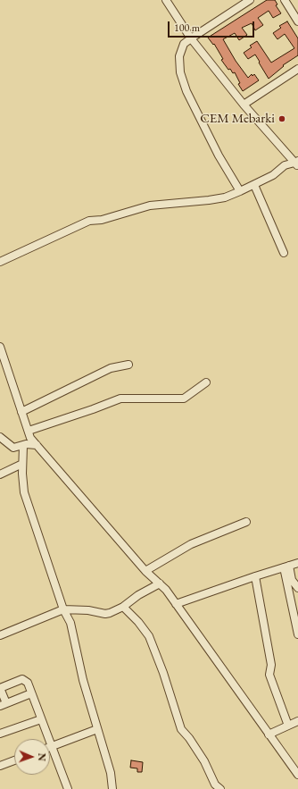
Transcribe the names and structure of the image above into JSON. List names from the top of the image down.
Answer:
{
  "places": ["CEM Mebarki"],
  "scale_bar": "100 m",
  "north": "right"
}
